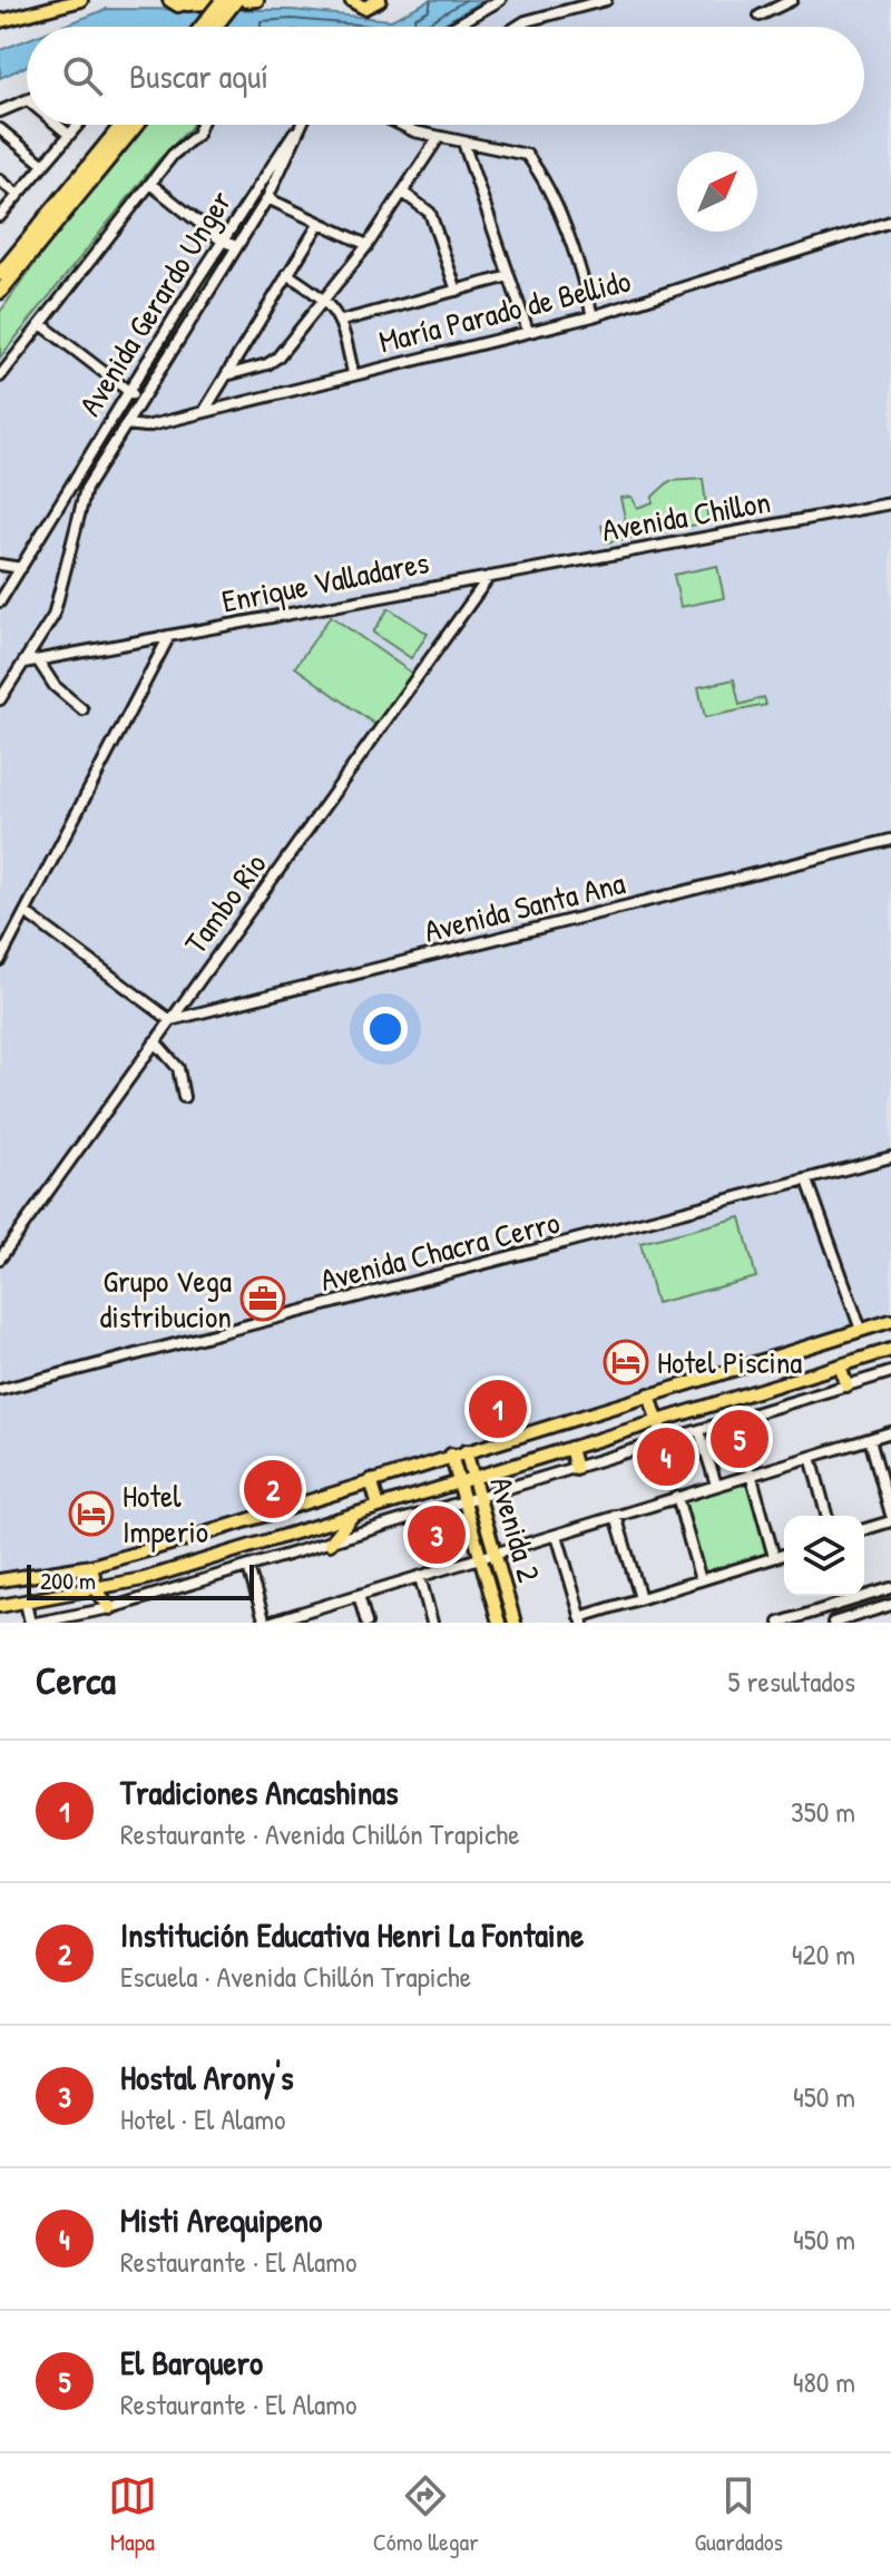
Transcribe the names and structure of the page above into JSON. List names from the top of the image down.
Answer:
{
  "streets": {
    "main road": ["Avenida 2"],
    "street": [
      "Avenida Gerardo Unger",
      "María Parado de Bellido",
      "Avenida Chillon",
      "Enrique Valladares",
      "Tambo Rio",
      "Avenida Santa Ana",
      "Avenida Chacra Cerro"
    ]
  },
  "crossings": [
    ["Avenida Gerardo Unger", "María Parado de Bellido"],
    ["Avenida Gerardo Unger", "Enrique Valladares"],
    ["Avenida Chillon", "Enrique Valladares"],
    ["Avenida Chillon", "Tambo Rio"],
    ["Enrique Valladares", "Tambo Rio"],
    ["Tambo Rio", "Avenida Santa Ana"]
  ],
  "places": {
    "office": ["Grupo Vega distribucion"],
    "hotel": ["Hotel Piscina", "Hotel Imperio"]
  },
  "scale_bar": "200 m",
  "north": "top right",
  "page": {
    "search": "Buscar aquí",
    "pins": [
      "1",
      "5",
      "4",
      "2",
      "3"
    ],
    "scale": "200 m",
    "heading": ["Cerca", "5 resultados"],
    "list": [
      {
        "mark": "1",
        "name": "Tradiciones Ancashinas",
        "note": "Restaurante · Avenida Chillón Trapiche",
        "value": "350 m"
      },
      {
        "mark": "2",
        "name": "Institución Educativa Henri La Fontaine",
        "note": "Escuela · Avenida Chillón Trapiche",
        "value": "420 m"
      },
      {
        "mark": "3",
        "name": "Hostal Arony's",
        "note": "Hotel · El Alamo",
        "value": "450 m"
      },
      {
        "mark": "4",
        "name": "Misti Arequipeno",
        "note": "Restaurante · El Alamo",
        "value": "450 m"
      },
      {
        "mark": "5",
        "name": "El Barquero",
        "note": "Restaurante · El Alamo",
        "value": "480 m"
      }
    ],
    "nav": ["Mapa", "Cómo llegar", "Guardados"]
  }
}
